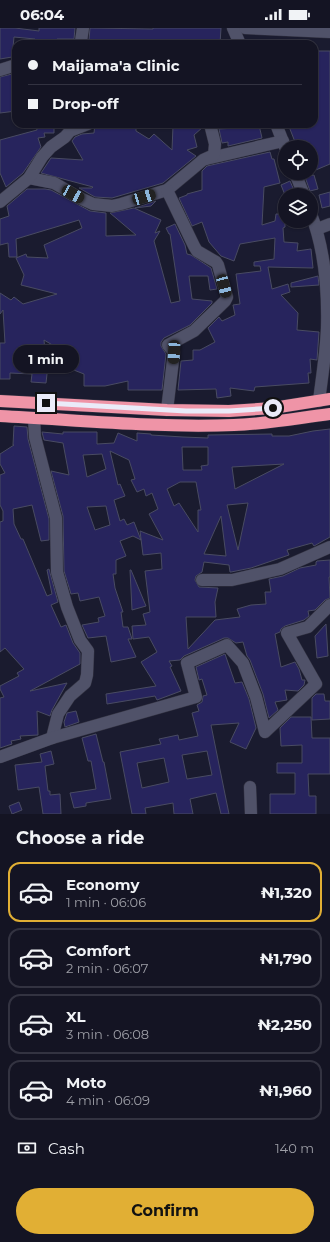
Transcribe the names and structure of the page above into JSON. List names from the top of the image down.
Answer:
{
  "page": {
    "status": "06:04",
    "banner": ["Maijama'a Clinic", "Drop-off"],
    "bubble": "1 min",
    "heading": "Choose a ride",
    "list": [
      {
        "name": "Economy",
        "note": "1 min · 06:06",
        "value": "₦1,320"
      },
      {
        "name": "Comfort",
        "note": "2 min · 06:07",
        "value": "₦1,790"
      },
      {
        "name": "XL",
        "note": "3 min · 06:08",
        "value": "₦2,250"
      },
      {
        "name": "Moto",
        "note": "4 min · 06:09",
        "value": "₦1,960"
      }
    ],
    "pay": ["Cash", "140 m"],
    "buttons": "Confirm"
  }
}
